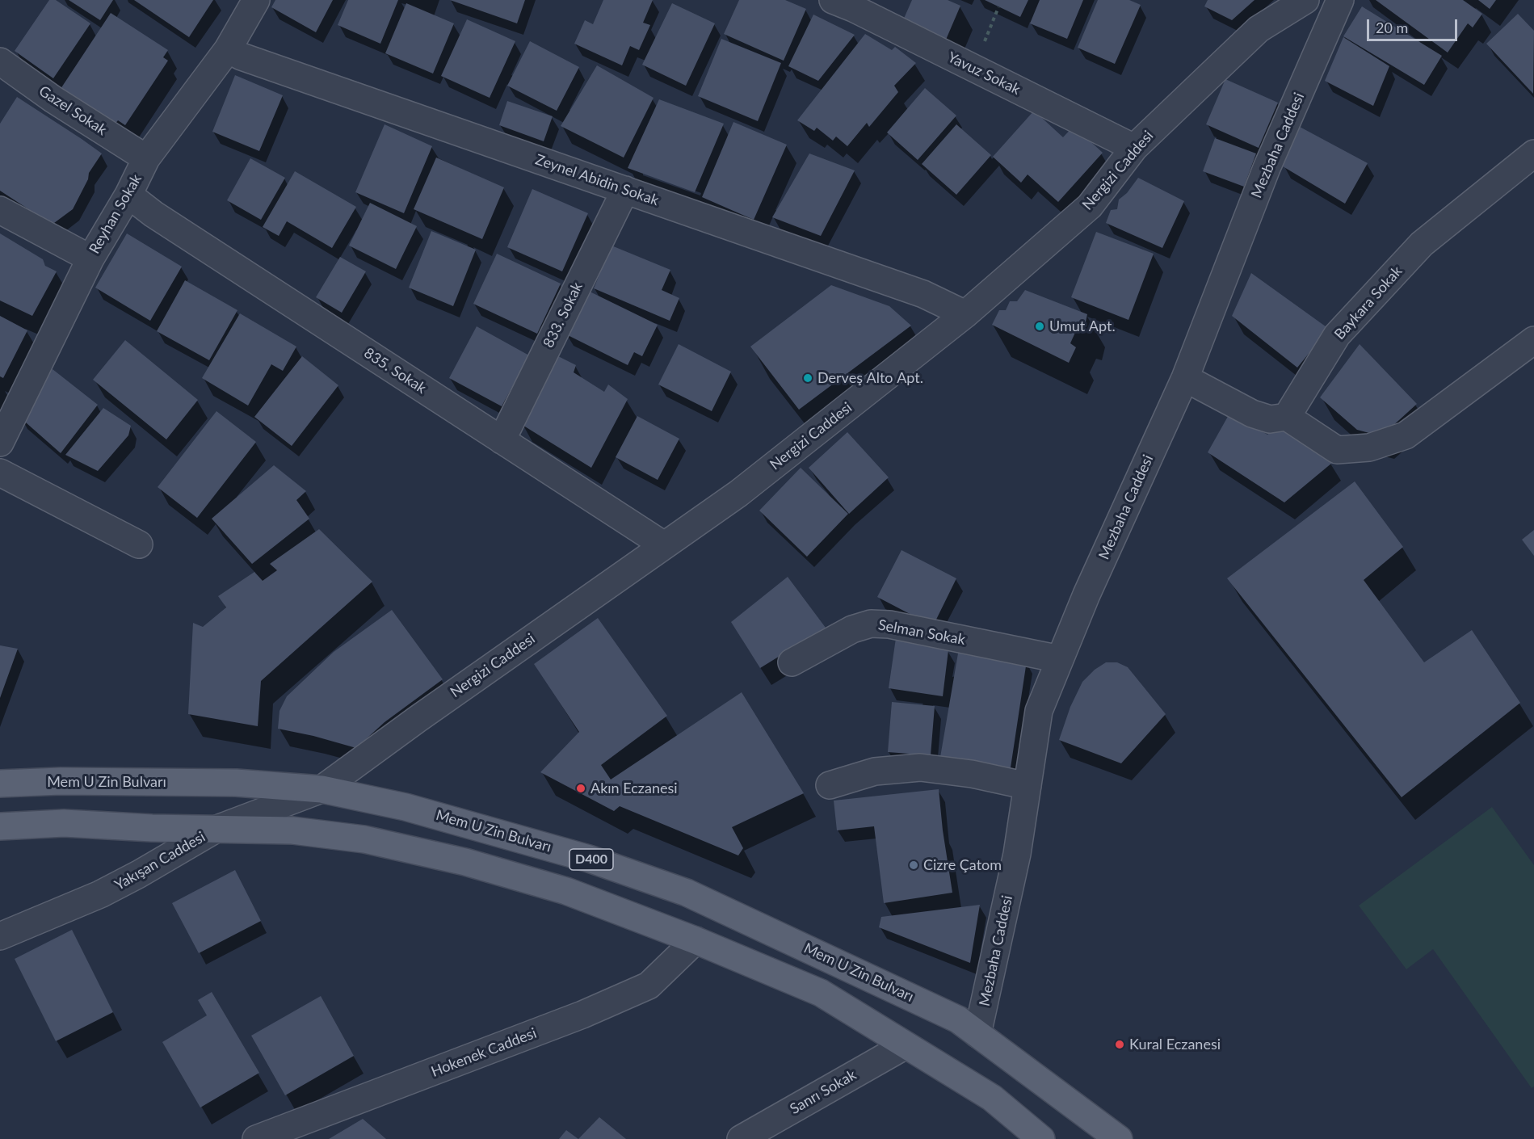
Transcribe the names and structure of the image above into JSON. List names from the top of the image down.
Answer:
{
  "streets": {
    "main road": ["Mem U Zin Bulvarı", "D400"],
    "street": [
      "Yavuz Sokak",
      "Gazel Sokak",
      "Mezbaha Caddesi",
      "Nergizi Caddesi",
      "Zeynel Abidin Sokak",
      "Reyhan Sokak",
      "Baykara Sokak",
      "833. Sokak",
      "835. Sokak",
      "Selman Sokak",
      "Yakışan Caddesi",
      "Hokenek Caddesi",
      "Sanrı Sokak"
    ]
  },
  "crossings": [
    ["Yavuz Sokak", "Nergizi Caddesi"],
    ["Gazel Sokak", "Reyhan Sokak"],
    ["Mezbaha Caddesi", "Selman Sokak"],
    ["Mezbaha Caddesi", "Mem U Zin Bulvarı"],
    ["Nergizi Caddesi", "Zeynel Abidin Sokak"],
    ["Nergizi Caddesi", "835. Sokak"],
    ["Nergizi Caddesi", "Mem U Zin Bulvarı"],
    ["Nergizi Caddesi", "Yakışan Caddesi"],
    ["Zeynel Abidin Sokak", "Reyhan Sokak"],
    ["Zeynel Abidin Sokak", "833. Sokak"],
    ["Reyhan Sokak", "835. Sokak"],
    ["833. Sokak", "835. Sokak"],
    ["Mem U Zin Bulvarı", "Yakışan Caddesi"],
    ["D400", "Yakışan Caddesi"],
    ["D400", "Hokenek Caddesi"],
    ["D400", "Sanrı Sokak"]
  ],
  "places": [
    "Umut Apt.",
    "Derveş Alto Apt.",
    "Akın Eczanesi",
    "Cizre Çatom",
    "Kural Eczanesi"
  ],
  "scale_bar": "20 m"
}
